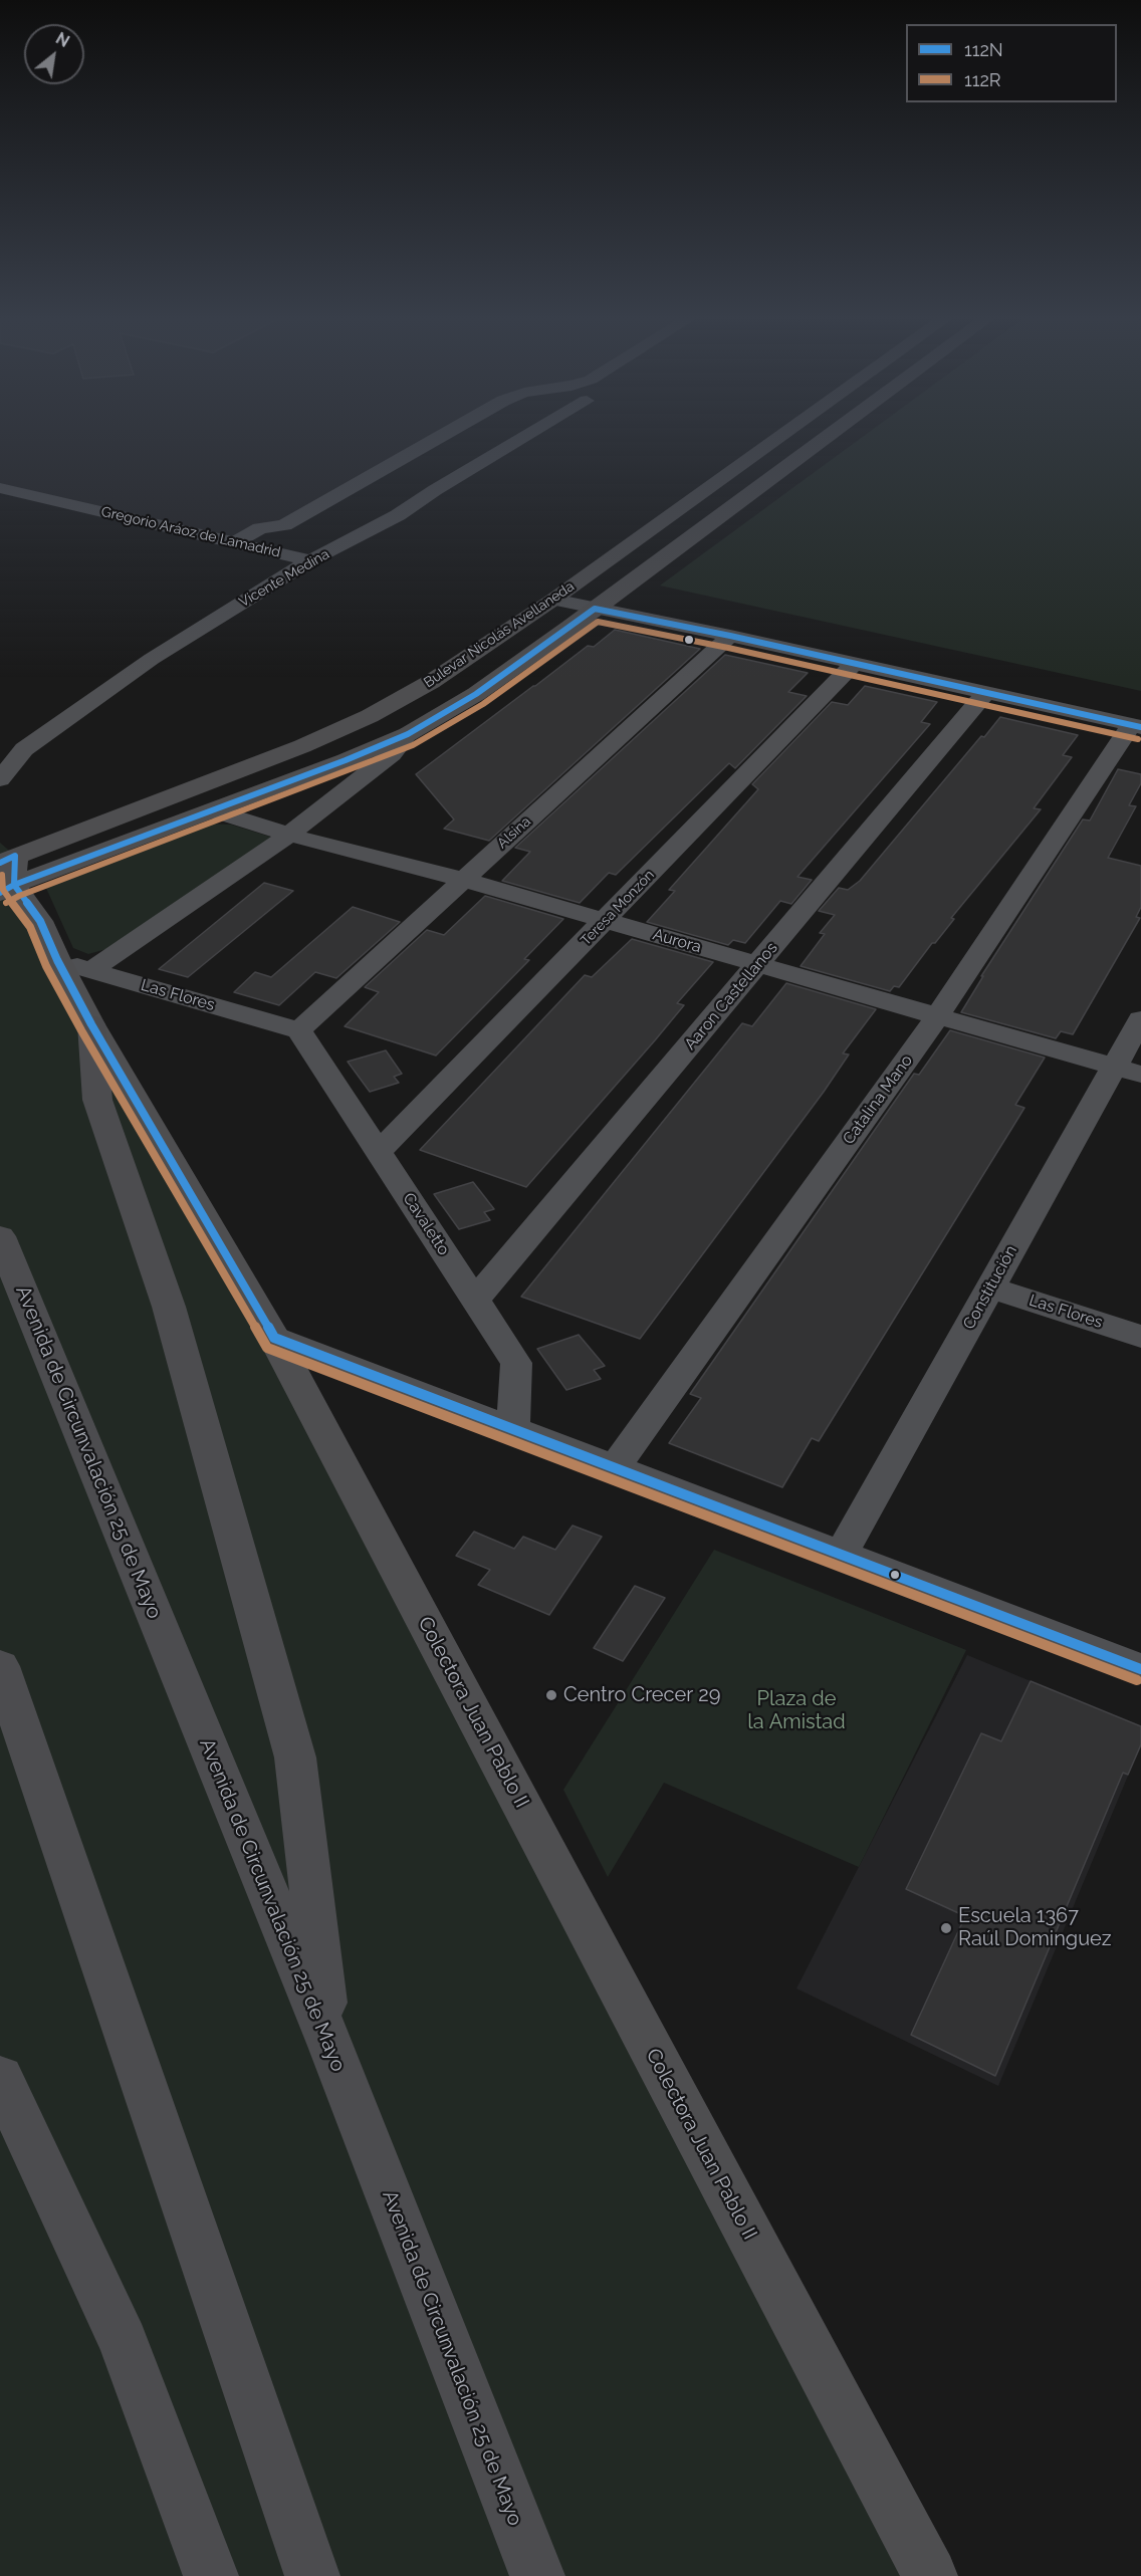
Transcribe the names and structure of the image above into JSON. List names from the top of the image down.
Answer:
{
  "streets": {
    "highway": ["Avenida de Circunvalación 25 de Mayo"],
    "main road": ["Bulevar Nicolás Avellaneda", "Colectora Juan Pablo II"],
    "street": [
      "Gregorio Aráoz de Lamadrid",
      "Vicente Medina",
      "Alsina",
      "Teresa Monzón",
      "Aurora",
      "Las Flores",
      "Aaron Castellanos",
      "Catalina Mano",
      "Cavaletto",
      "Constitución"
    ]
  },
  "crossings": [
    ["Gregorio Aráoz de Lamadrid", "Vicente Medina"],
    ["Bulevar Nicolás Avellaneda", "Aurora"],
    ["Bulevar Nicolás Avellaneda", "Colectora Juan Pablo II"],
    ["Alsina", "Aurora"],
    ["Alsina", "Las Flores"],
    ["Alsina", "Cavaletto"],
    ["Teresa Monzón", "Aurora"],
    ["Teresa Monzón", "Cavaletto"],
    ["Aurora", "Aaron Castellanos"],
    ["Aurora", "Catalina Mano"],
    ["Aurora", "Constitución"],
    ["Las Flores", "Cavaletto"],
    ["Las Flores", "Constitución"],
    ["Las Flores", "Colectora Juan Pablo II"],
    ["Aaron Castellanos", "Cavaletto"]
  ],
  "parks": ["Plaza de la Amistad"],
  "places": ["Centro Crecer 29", "Escuela 1367 Raúl Dominguez"],
  "lines": ["transit line 112N", "transit line 112R"],
  "legend": ["112N", "112R"],
  "north": "top right"
}
